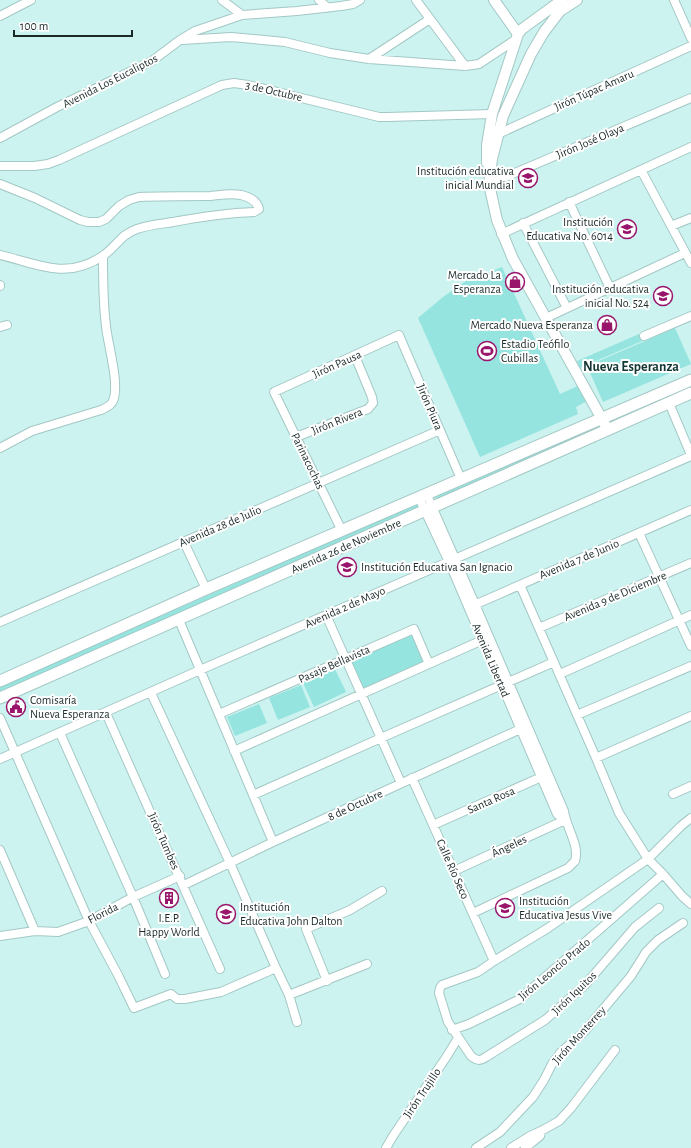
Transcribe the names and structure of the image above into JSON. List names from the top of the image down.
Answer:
{
  "streets": {
    "main road": ["Avenida 26 de Noviembre"],
    "street": [
      "Avenida Los Eucaliptos",
      "Jirón Túpac Amaru",
      "3 de Octubre",
      "Jirón José Olaya",
      "Jirón Pausa",
      "Jirón Piura",
      "Jirón Rivera",
      "Parinacochas",
      "Avenida 28 de Julio",
      "Avenida 7 de Junio",
      "Avenida 9 de Diciembre",
      "Avenida 2 de Mayo",
      "Avenida Libertad",
      "Pasaje Bellavista",
      "Santa Rosa",
      "8 de Octubre",
      "Jirón Tumbes",
      "Ángeles",
      "Calle Río Seco",
      "Florida",
      "Jirón Leoncio Prado",
      "Jirón Iquitos",
      "Jirón Monterrey",
      "Jirón Trujillo"
    ]
  },
  "crossings": [
    ["Jirón Pausa", "Jirón Piura"],
    ["Jirón Pausa", "Jirón Rivera"],
    ["Jirón Pausa", "Parinacochas"],
    ["Jirón Piura", "Avenida 28 de Julio"],
    ["Jirón Piura", "Avenida 26 de Noviembre"],
    ["Jirón Rivera", "Parinacochas"],
    ["Parinacochas", "Avenida 28 de Julio"],
    ["Parinacochas", "Avenida 26 de Noviembre"],
    ["Avenida 26 de Noviembre", "Avenida Libertad"],
    ["Avenida 7 de Junio", "Avenida Libertad"],
    ["Avenida 2 de Mayo", "Avenida Libertad"],
    ["Avenida 2 de Mayo", "Jirón Tumbes"],
    ["Avenida Libertad", "Santa Rosa"],
    ["Avenida Libertad", "8 de Octubre"],
    ["Avenida Libertad", "Ángeles"],
    ["Avenida Libertad", "Calle Río Seco"],
    ["Santa Rosa", "Calle Río Seco"],
    ["8 de Octubre", "Jirón Tumbes"],
    ["8 de Octubre", "Calle Río Seco"],
    ["Jirón Tumbes", "Florida"],
    ["Ángeles", "Calle Río Seco"],
    ["Jirón Iquitos", "Jirón Trujillo"]
  ],
  "districts": ["Nueva Esperanza"],
  "places": {
    "school or university": [
      "Institución educativa inicial Mundial",
      "Institución Educativa No. 6014",
      "Institución educativa inicial No. 524",
      "Institución Educativa San Ignacio",
      "Institución Educativa Jesus Vive",
      "Institución Educativa John Dalton"
    ],
    "shop": ["Mercado La Esperanza", "Mercado Nueva Esperanza"],
    "sports": ["Estadio Teófilo Cubillas"],
    "public building": ["Comisaría Nueva Esperanza"],
    "building": ["I.E.P. Happy World"]
  },
  "scale_bar": "100 m"
}
